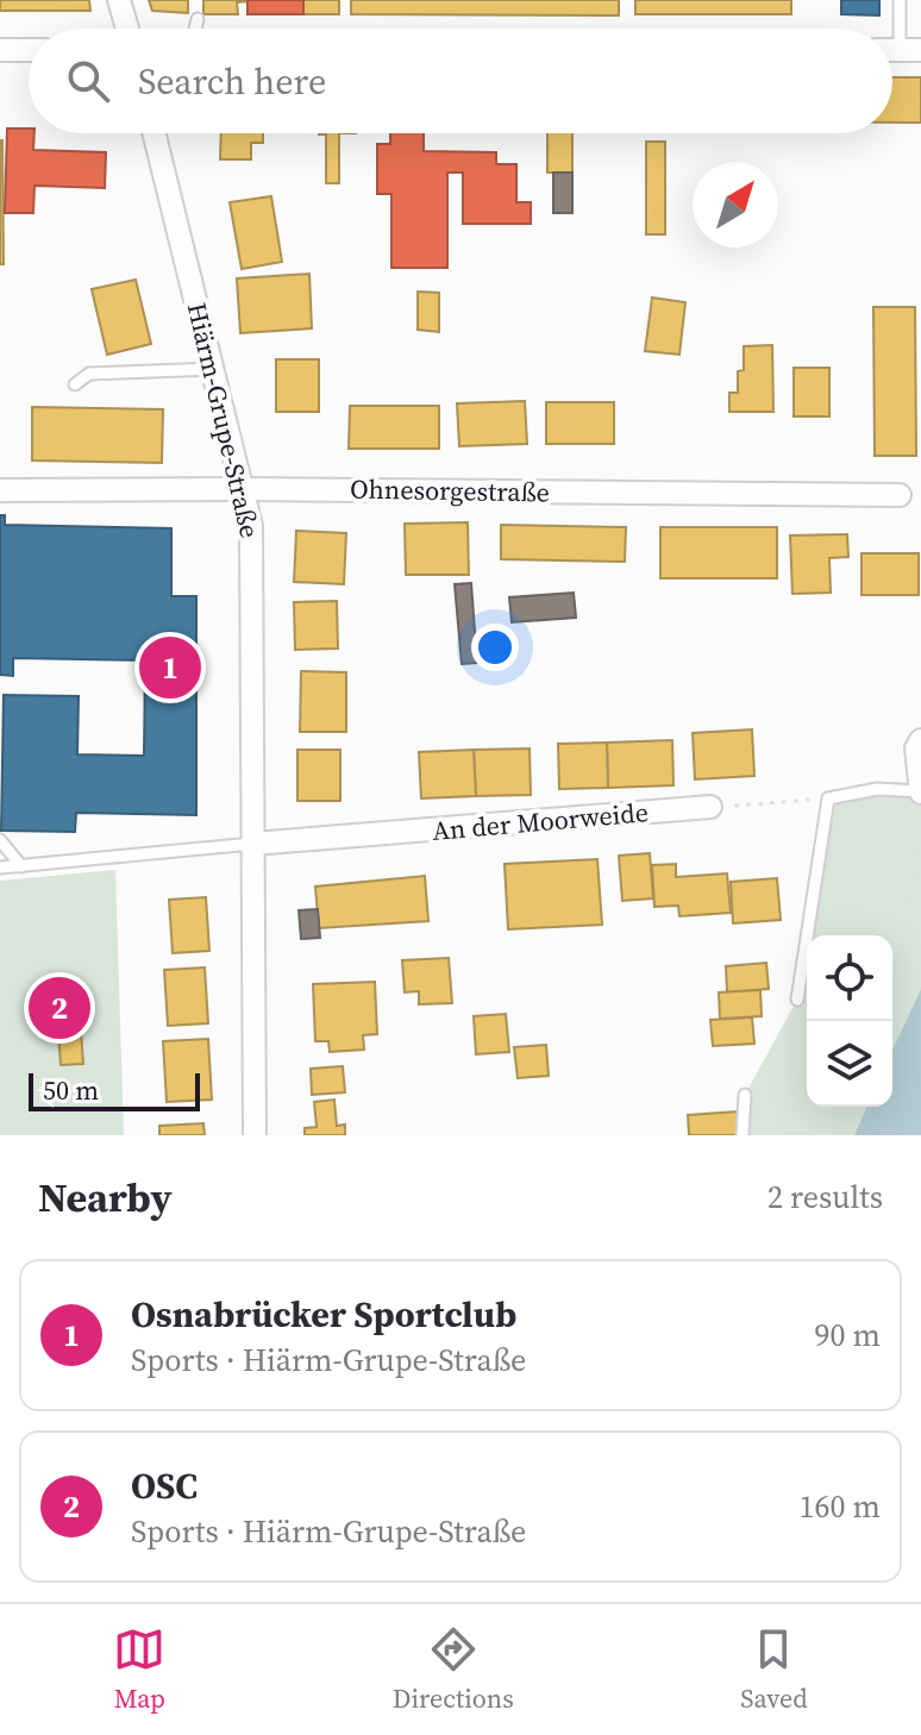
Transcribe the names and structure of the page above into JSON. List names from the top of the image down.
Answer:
{
  "streets": {
    "street": ["Hiärm-Grupe-Straße", "Ohnesorgestraße", "An der Moorweide"]
  },
  "crossings": [
    ["Hiärm-Grupe-Straße", "Ohnesorgestraße"],
    ["Hiärm-Grupe-Straße", "An der Moorweide"]
  ],
  "scale_bar": "50 m",
  "north": "top right",
  "page": {
    "search": "Search here",
    "pins": ["1", "2"],
    "scale": "50 m",
    "heading": ["Nearby", "2 results"],
    "list": [
      {
        "mark": "1",
        "name": "Osnabrücker Sportclub",
        "note": "Sports · Hiärm-Grupe-Straße",
        "value": "90 m"
      },
      {
        "mark": "2",
        "name": "OSC",
        "note": "Sports · Hiärm-Grupe-Straße",
        "value": "160 m"
      }
    ],
    "nav": ["Map", "Directions", "Saved"]
  }
}
